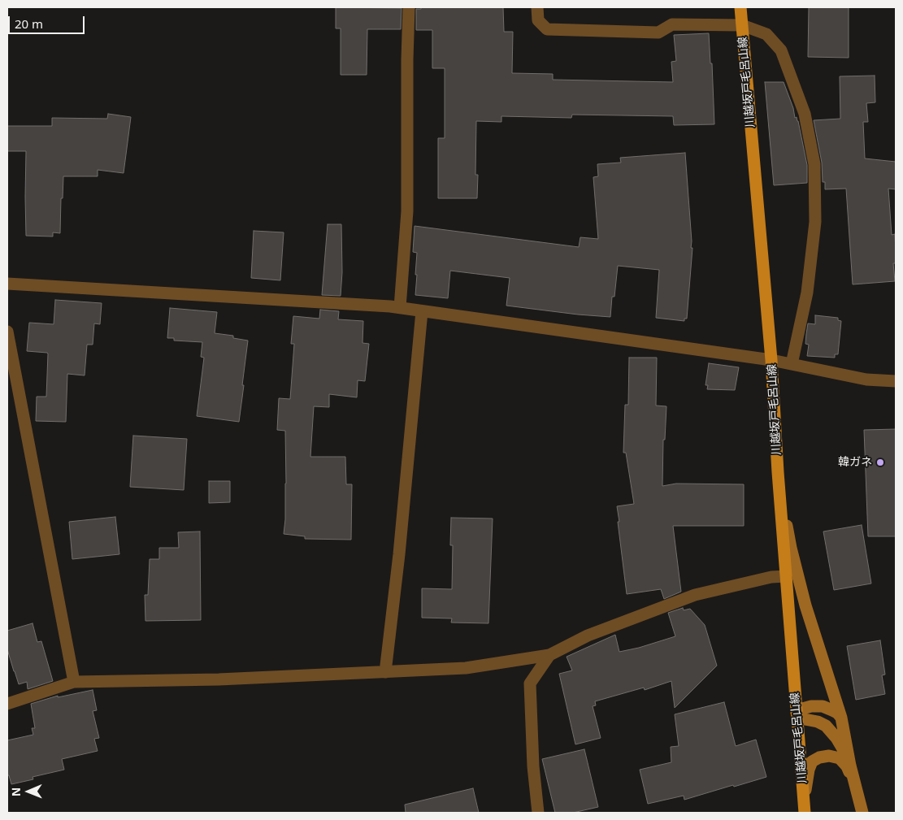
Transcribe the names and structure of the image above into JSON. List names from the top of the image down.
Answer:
{
  "streets": {
    "main road": ["川越坂戸毛呂山線"]
  },
  "places": ["韓ガネ"],
  "scale_bar": "20 m",
  "north": "left"
}
